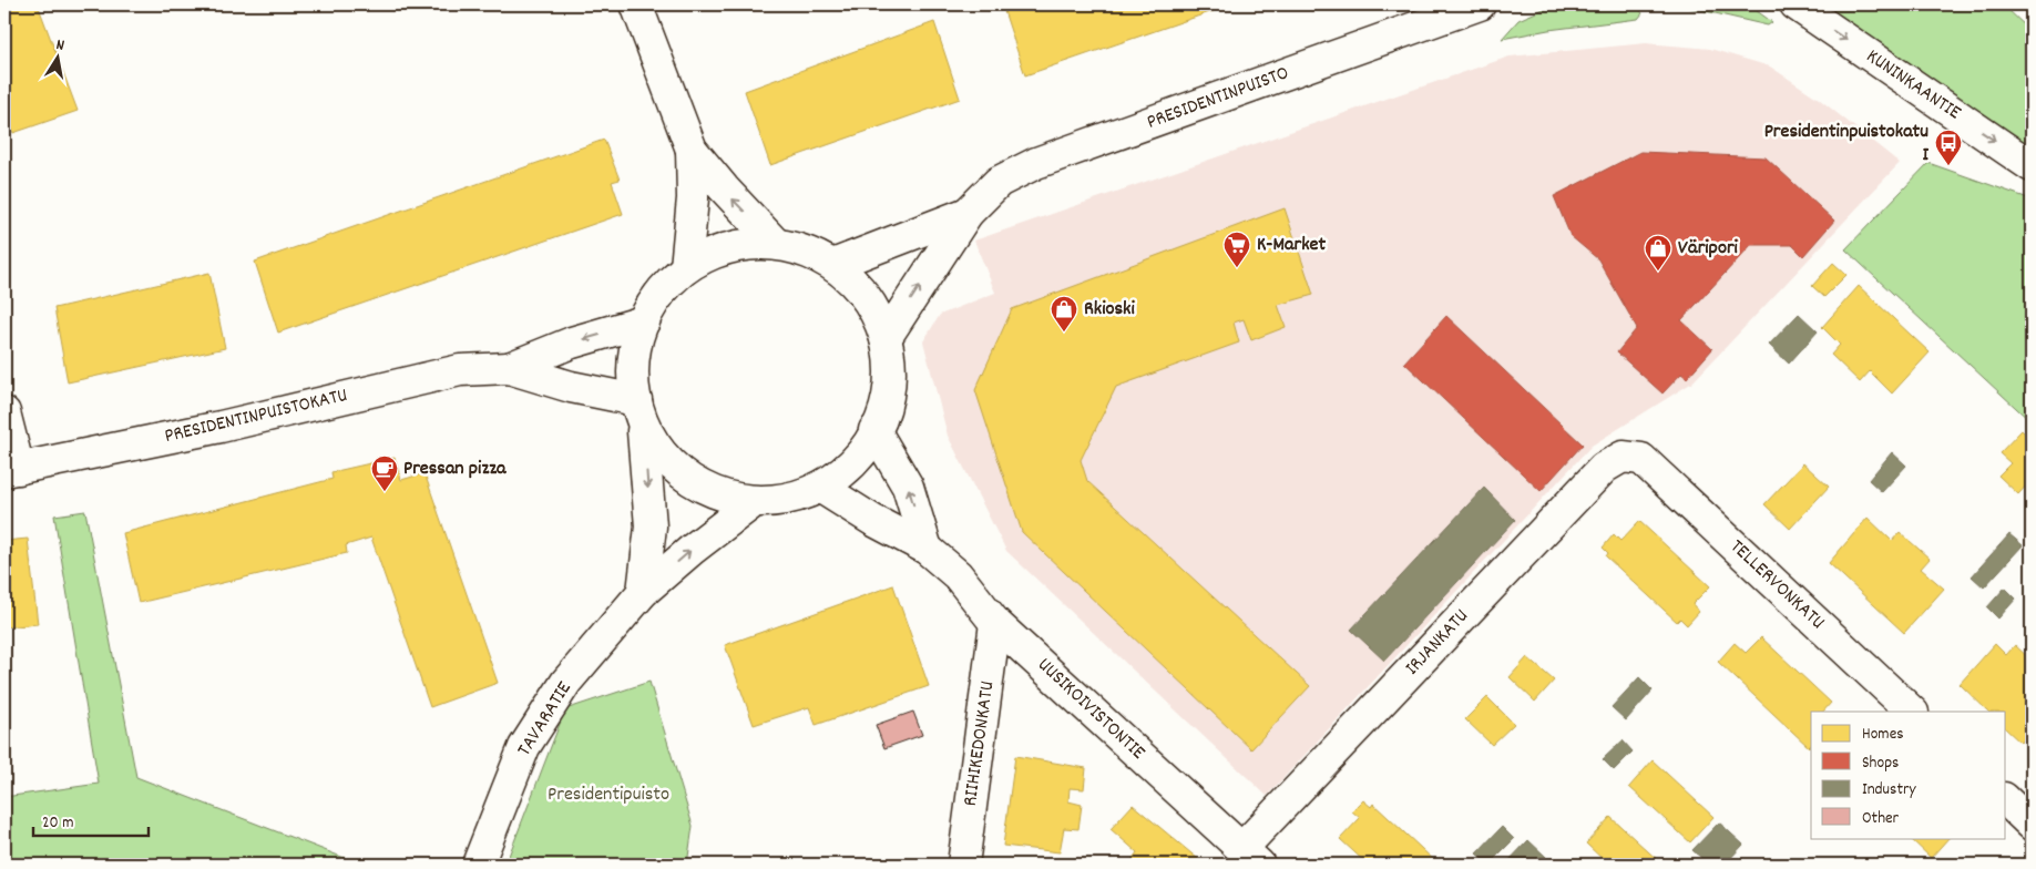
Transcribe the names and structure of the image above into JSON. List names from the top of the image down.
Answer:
{
  "streets": {
    "street": [
      "KUNINKAANTIE",
      "PRESIDENTINPUISTO",
      "PRESIDENTINPUISTOKATU",
      "TELLERVONKATU",
      "IRJANKATU",
      "UUSIKOIVISTONTIE",
      "TAVARATIE",
      "RIIHIKEDONKATU"
    ]
  },
  "crossings": [
    ["TELLERVONKATU", "IRJANKATU"],
    ["IRJANKATU", "UUSIKOIVISTONTIE"],
    ["UUSIKOIVISTONTIE", "RIIHIKEDONKATU"]
  ],
  "one_way": ["KUNINKAANTIE"],
  "parks": ["Presidentipuisto"],
  "places": {
    "bus stop": ["Presidentinpuistokatu I"],
    "supermarket": ["K-Market"],
    "shop": ["Väripori", "Rkioski"],
    "cafe": ["Pressan pizza"]
  },
  "legend": [
    "Homes",
    "Shops",
    "Industry",
    "Other"
  ],
  "scale_bar": "20 m",
  "north": "top"
}
